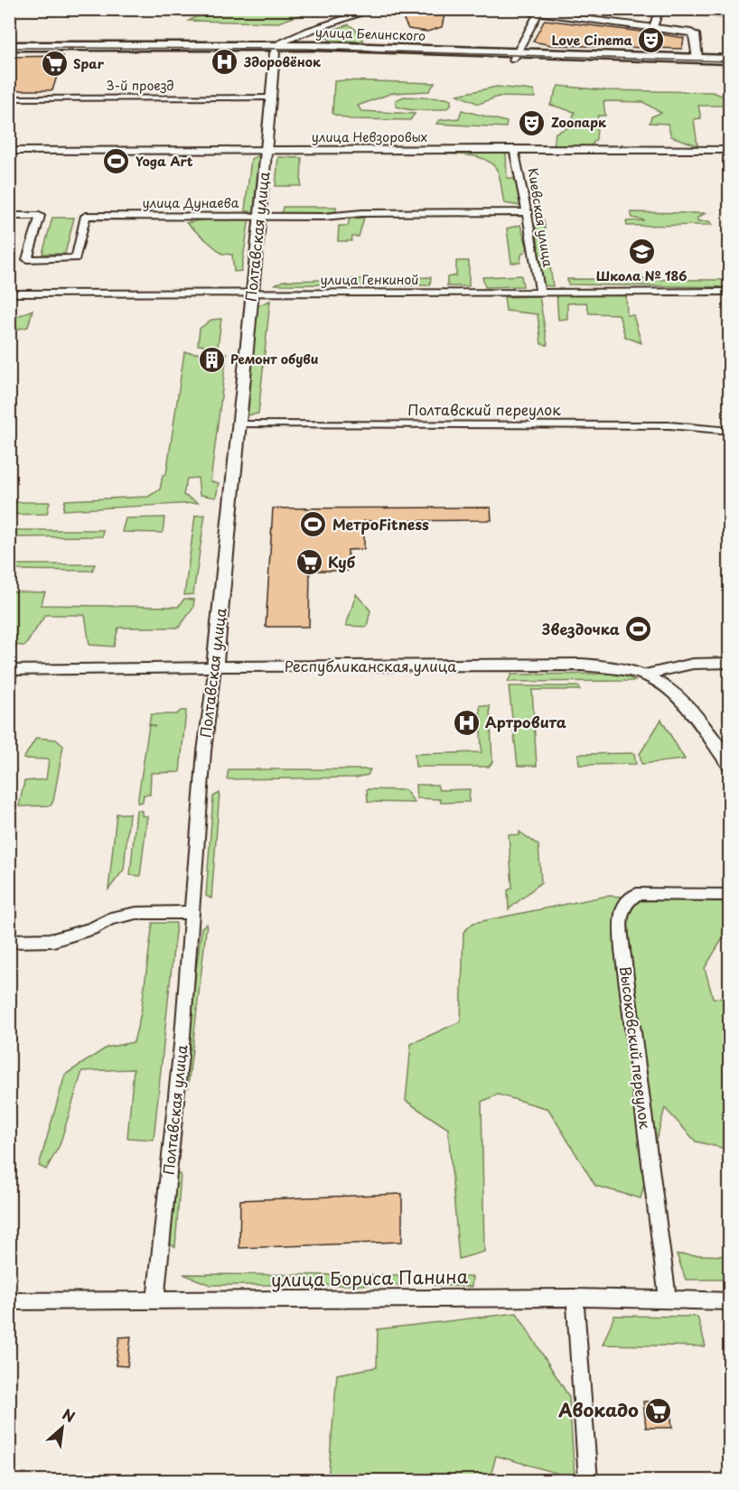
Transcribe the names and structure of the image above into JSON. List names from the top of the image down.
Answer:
{
  "streets": {
    "main road": ["улица Белинского"],
    "street": [
      "3-й проезд",
      "улица Невзоровых",
      "улица Дунаева",
      "Киевская улица",
      "Полтавская улица",
      "улица Генкиной",
      "Полтавский переулок",
      "Республиканская улица",
      "Высоковский переулок",
      "улица Бориса Панина"
    ]
  },
  "crossings": [
    ["улица Белинского", "Полтавская улица"],
    ["3-й проезд", "Полтавская улица"],
    ["улица Невзоровых", "Киевская улица"],
    ["улица Невзоровых", "Полтавская улица"],
    ["улица Дунаева", "Киевская улица"],
    ["улица Дунаева", "Полтавская улица"],
    ["Киевская улица", "улица Генкиной"],
    ["Полтавская улица", "улица Генкиной"],
    ["Полтавская улица", "Полтавский переулок"],
    ["Полтавская улица", "Республиканская улица"],
    ["Полтавская улица", "улица Бориса Панина"],
    ["Высоковский переулок", "улица Бориса Панина"]
  ],
  "places": {
    "theatre": ["Love Cinema", "Zooпарк"],
    "hospital": ["Здоровёнок", "Артровита"],
    "supermarket": ["Spar", "Куб", "Авокадо"],
    "sports": ["Yoga Art", "МетроFitness", "Звездочка"],
    "school or university": ["Школа № 186"],
    "building": ["Ремонт обуви"]
  },
  "north": "top right"
}
